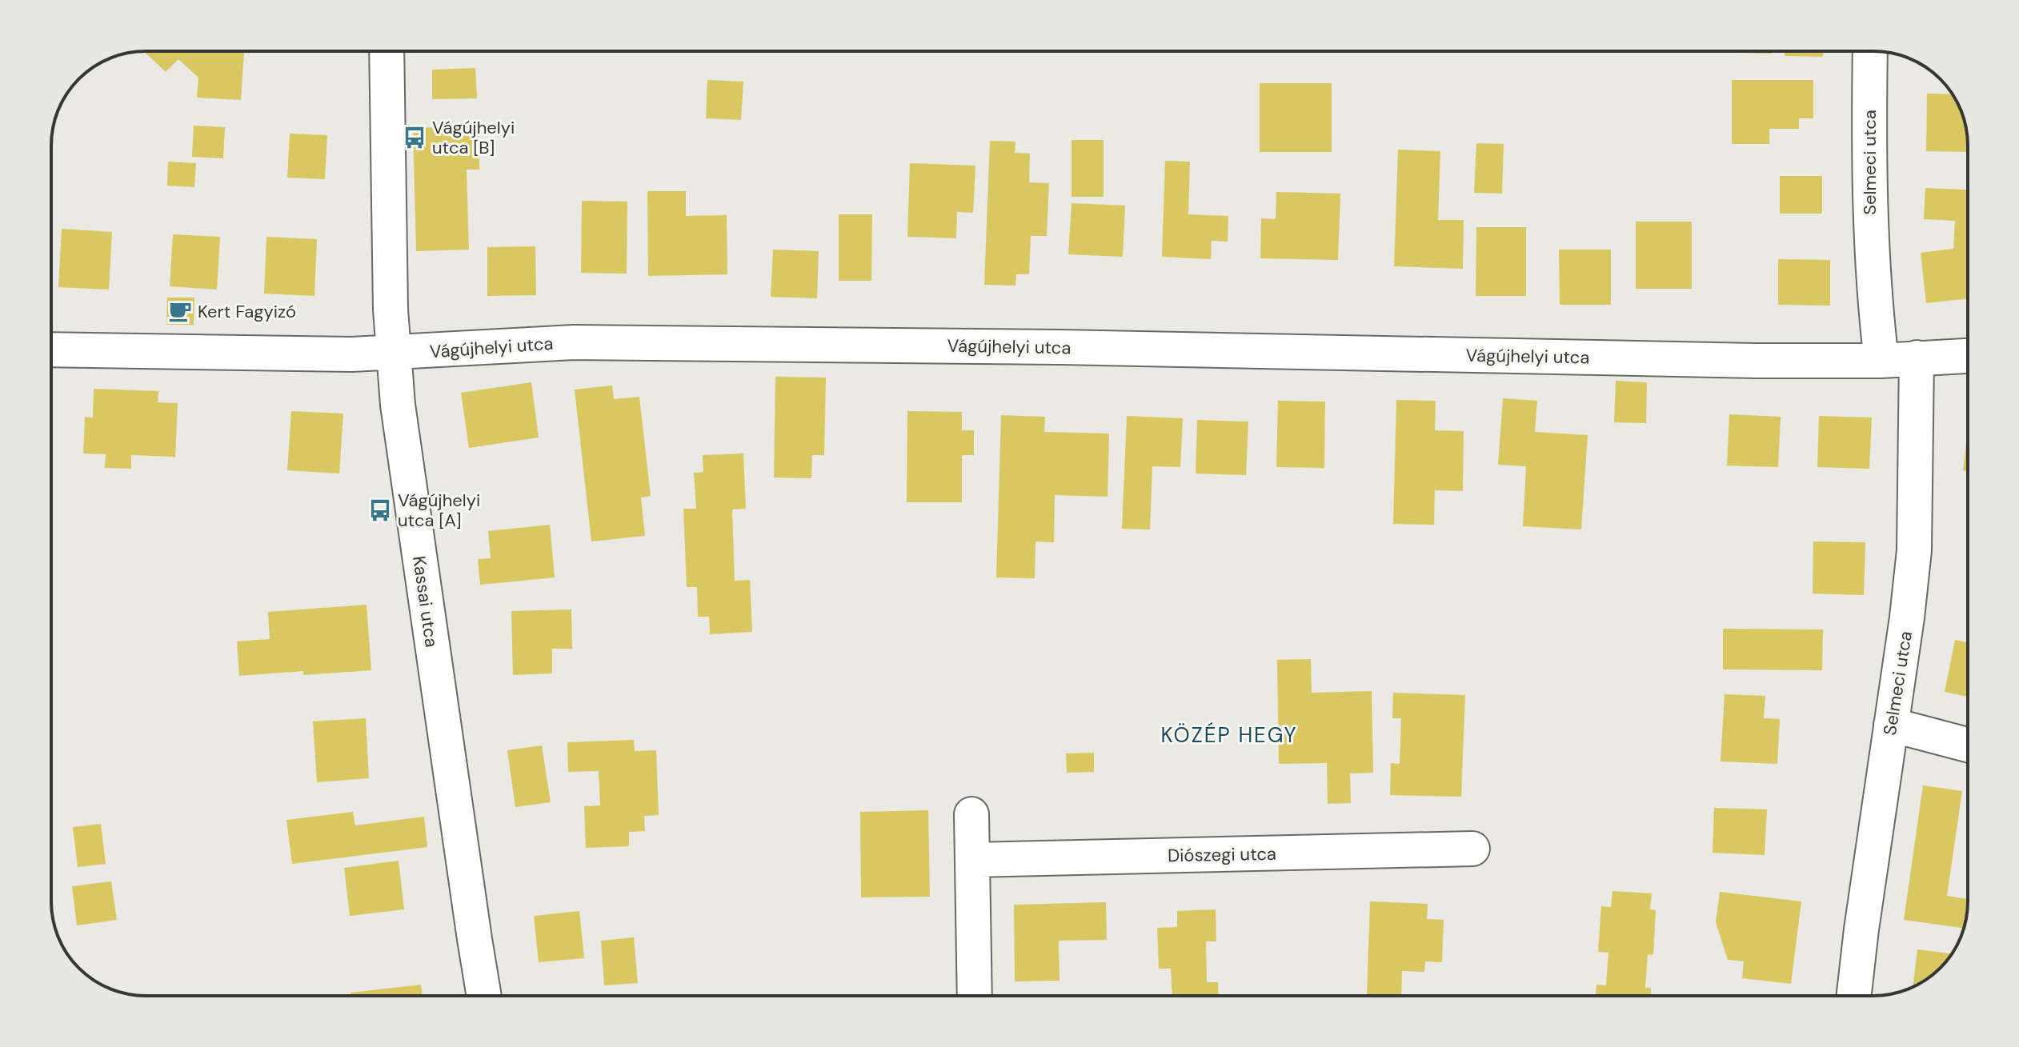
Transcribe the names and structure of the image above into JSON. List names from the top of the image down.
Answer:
{
  "streets": {
    "street": [
      "Selmeci utca",
      "Vágújhelyi utca",
      "Kassai utca",
      "Diószegi utca"
    ]
  },
  "crossings": [
    ["Selmeci utca", "Vágújhelyi utca"],
    ["Vágújhelyi utca", "Kassai utca"]
  ],
  "districts": ["KÖZÉP HEGY"],
  "places": {
    "bus stop": ["Vágújhelyi utca [B]", "Vágújhelyi utca [A]"],
    "cafe": ["Kert Fagyizó"]
  }
}
